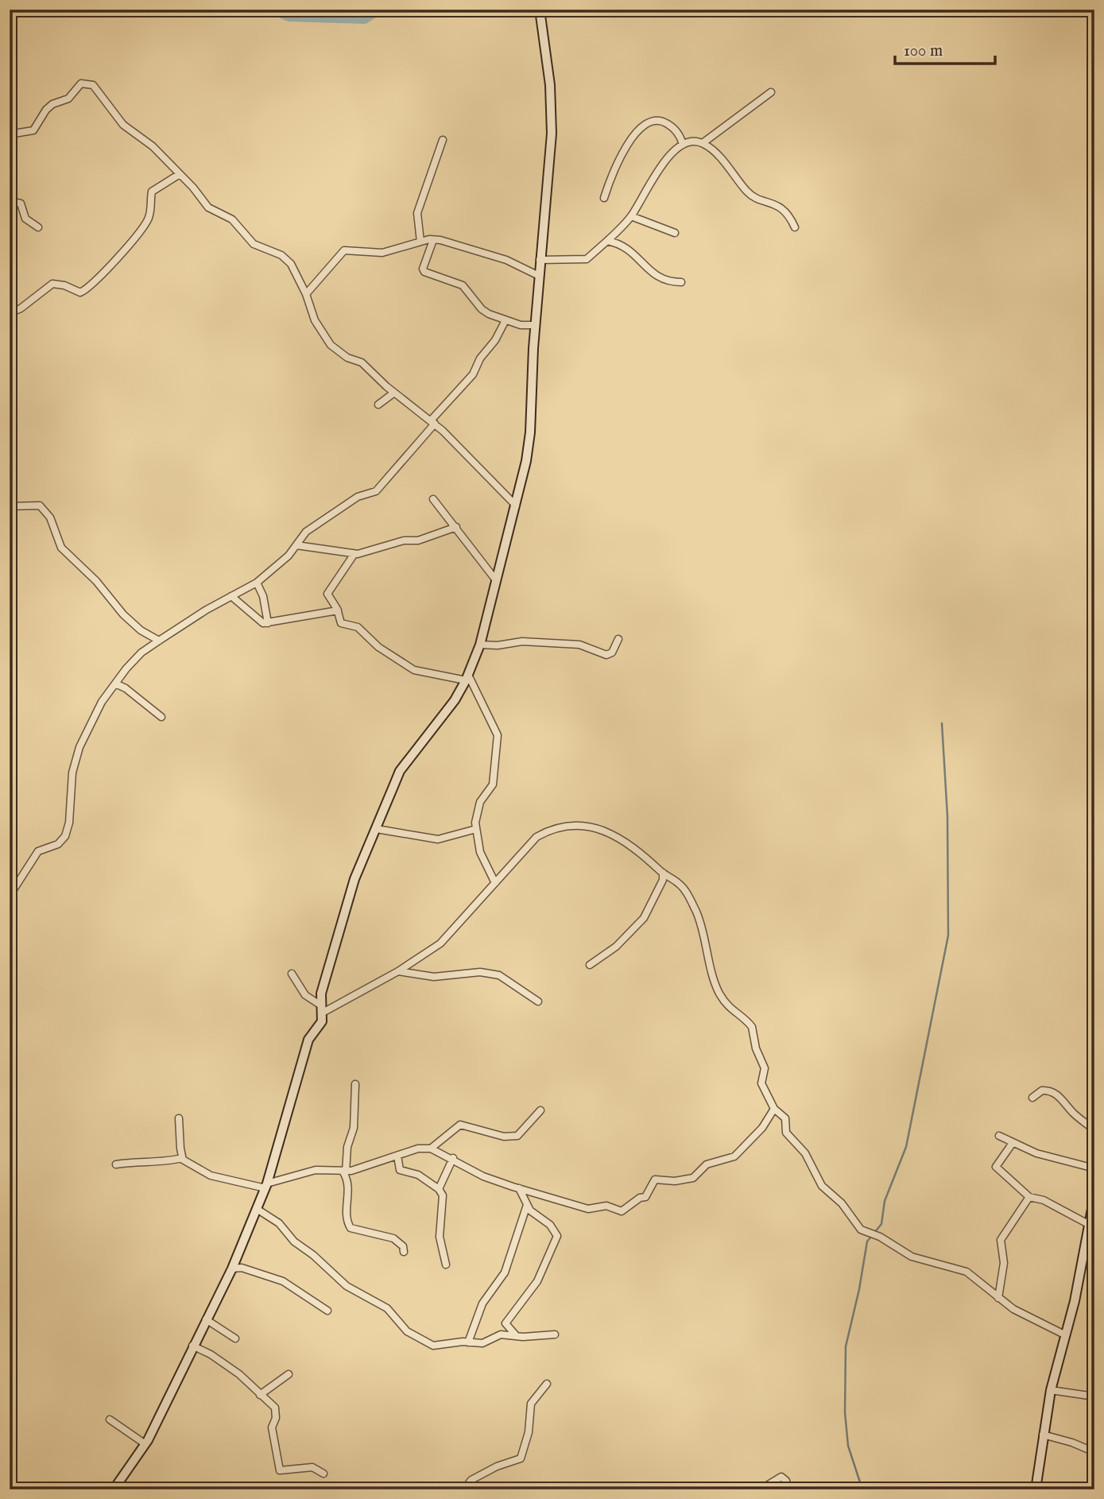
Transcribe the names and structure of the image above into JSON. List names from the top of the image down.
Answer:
{
  "scale_bar": "100 m"
}
